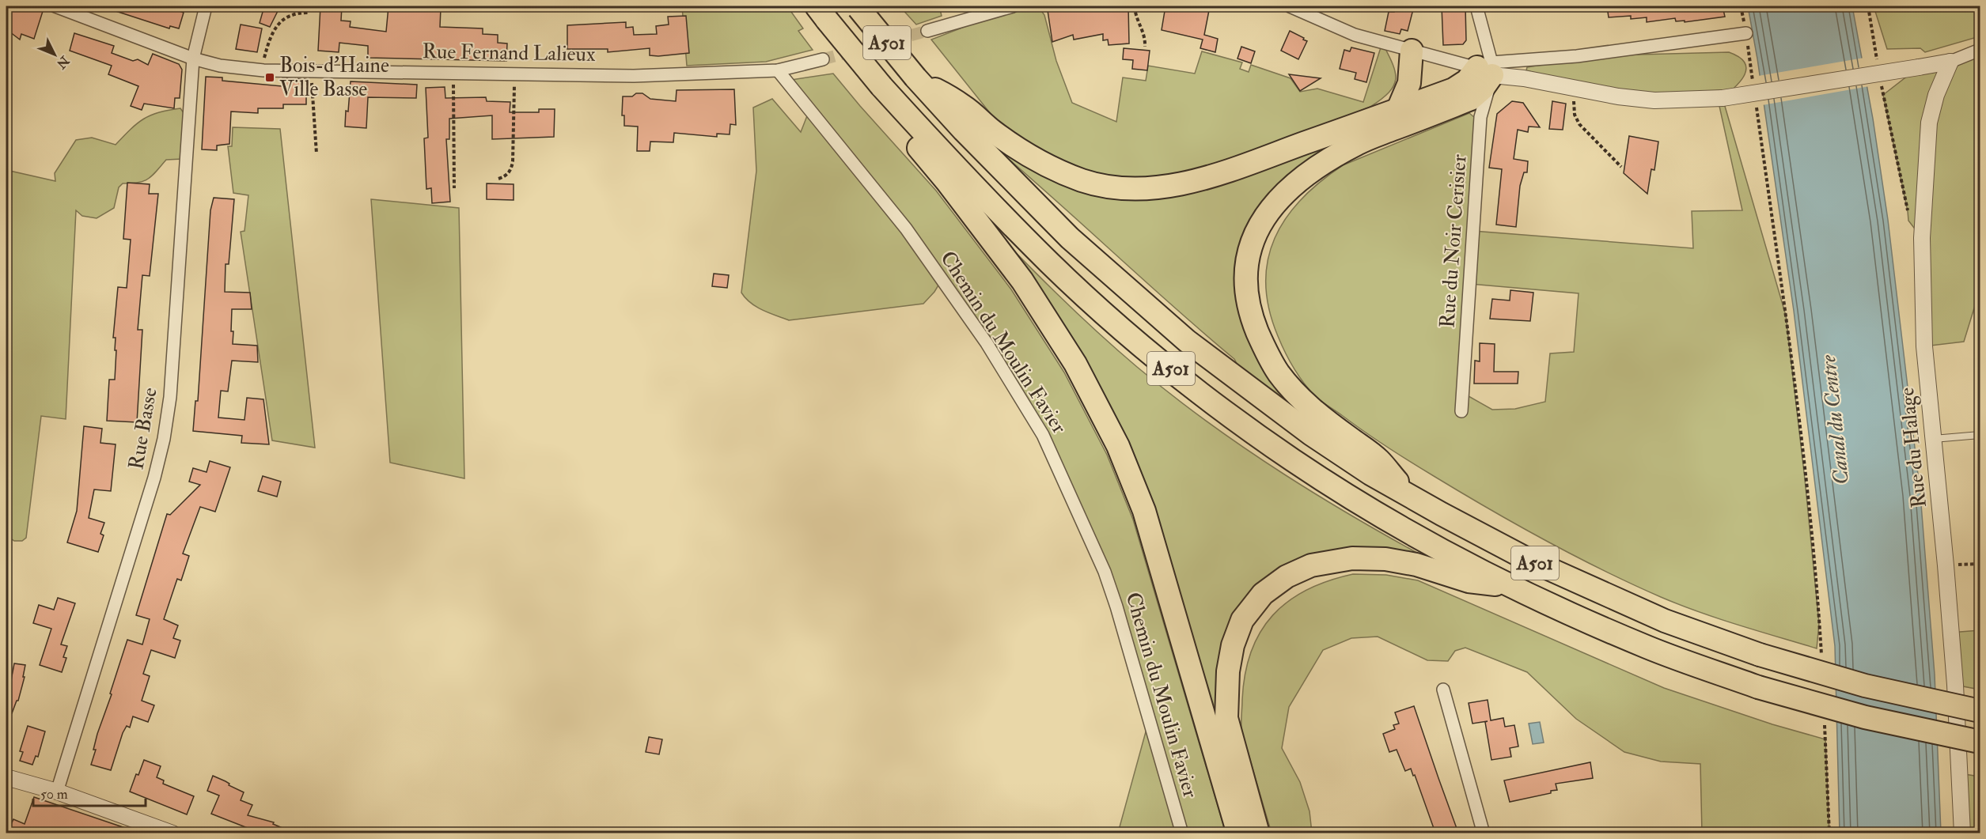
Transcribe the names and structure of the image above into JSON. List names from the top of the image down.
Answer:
{
  "streets": {
    "highway": ["A501"],
    "street": [
      "Rue Fernand Lalieux",
      "Rue du Noir Cerisier",
      "Chemin du Moulin Favier",
      "Rue Basse",
      "Rue du Halage"
    ]
  },
  "crossings": [
    ["Rue Fernand Lalieux", "Chemin du Moulin Favier"],
    ["Rue Fernand Lalieux", "Rue Basse"]
  ],
  "water": ["Canal du Centre"],
  "places": {
    "transit": ["Bois-d'Haine Ville Basse"]
  },
  "scale_bar": "50 m",
  "north": "bottom right"
}
